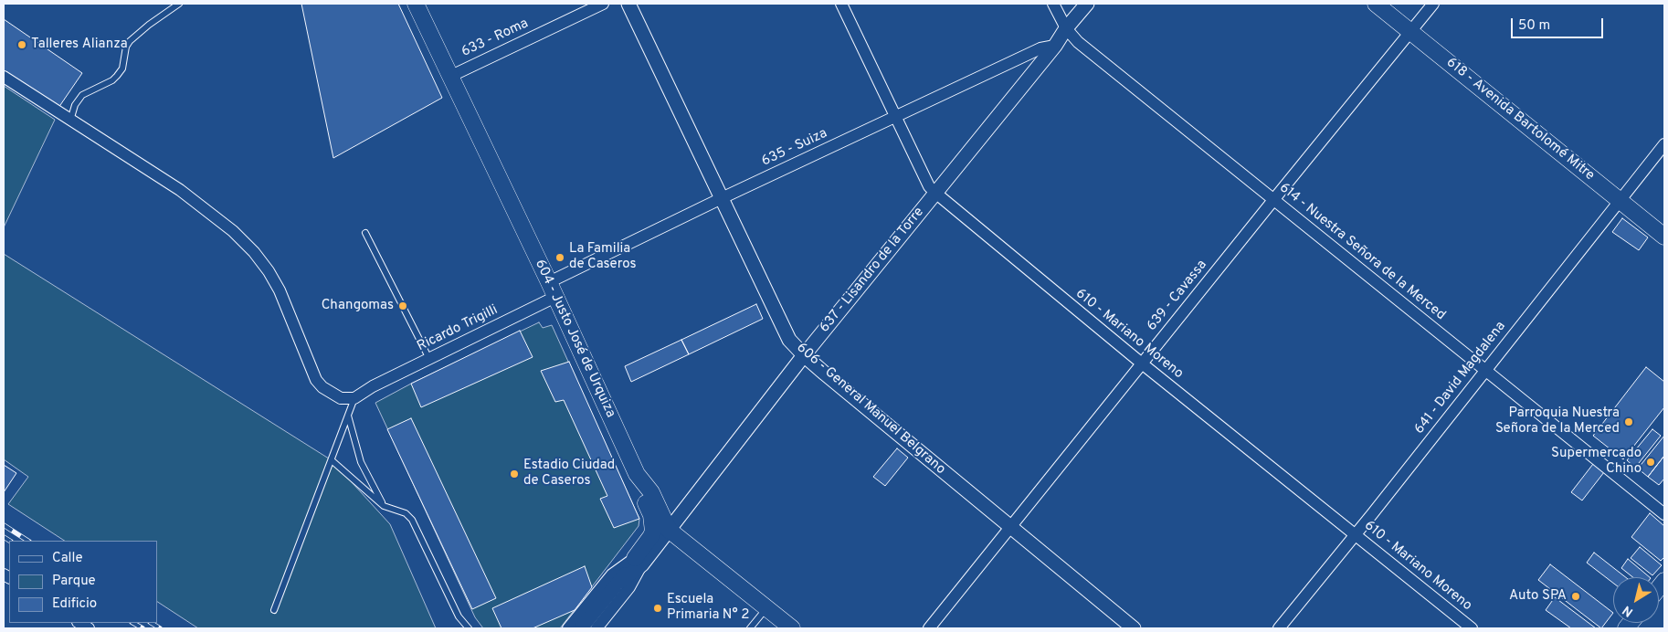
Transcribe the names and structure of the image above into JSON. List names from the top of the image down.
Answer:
{
  "streets": {
    "main road": ["618 - Avenida Bartolomé Mitre", "604 - Justo José de Urquiza"],
    "street": [
      "633 - Roma",
      "635 - Suiza",
      "614 - Nuestra Señora de la Merced",
      "637 - Lisandro de la Torre",
      "639 - Cavassa",
      "Ricardo Trigilli",
      "610 - Mariano Moreno",
      "641 - David Magdalena",
      "606 - General Manuel Belgrano"
    ]
  },
  "crossings": [
    ["633 - Roma", "604 - Justo José de Urquiza"],
    ["618 - Avenida Bartolomé Mitre", "639 - Cavassa"],
    ["618 - Avenida Bartolomé Mitre", "641 - David Magdalena"],
    ["635 - Suiza", "637 - Lisandro de la Torre"],
    ["635 - Suiza", "610 - Mariano Moreno"],
    ["635 - Suiza", "604 - Justo José de Urquiza"],
    ["635 - Suiza", "606 - General Manuel Belgrano"],
    ["614 - Nuestra Señora de la Merced", "637 - Lisandro de la Torre"],
    ["614 - Nuestra Señora de la Merced", "639 - Cavassa"],
    ["614 - Nuestra Señora de la Merced", "641 - David Magdalena"],
    ["637 - Lisandro de la Torre", "610 - Mariano Moreno"],
    ["637 - Lisandro de la Torre", "604 - Justo José de Urquiza"],
    ["637 - Lisandro de la Torre", "606 - General Manuel Belgrano"],
    ["639 - Cavassa", "610 - Mariano Moreno"],
    ["639 - Cavassa", "606 - General Manuel Belgrano"],
    ["Ricardo Trigilli", "604 - Justo José de Urquiza"],
    ["610 - Mariano Moreno", "641 - David Magdalena"]
  ],
  "places": [
    "Talleres Alianza",
    "La Familia de Caseros",
    "Changomas",
    "Parroquia Nuestra Señora de la Merced",
    "Supermercado Chino",
    "Estadio Ciudad de Caseros",
    "Auto SPA",
    "Escuela Primaria N° 2"
  ],
  "legend": ["Calle", "Parque", "Edificio"],
  "scale_bar": "50 m",
  "north": "bottom left"
}
